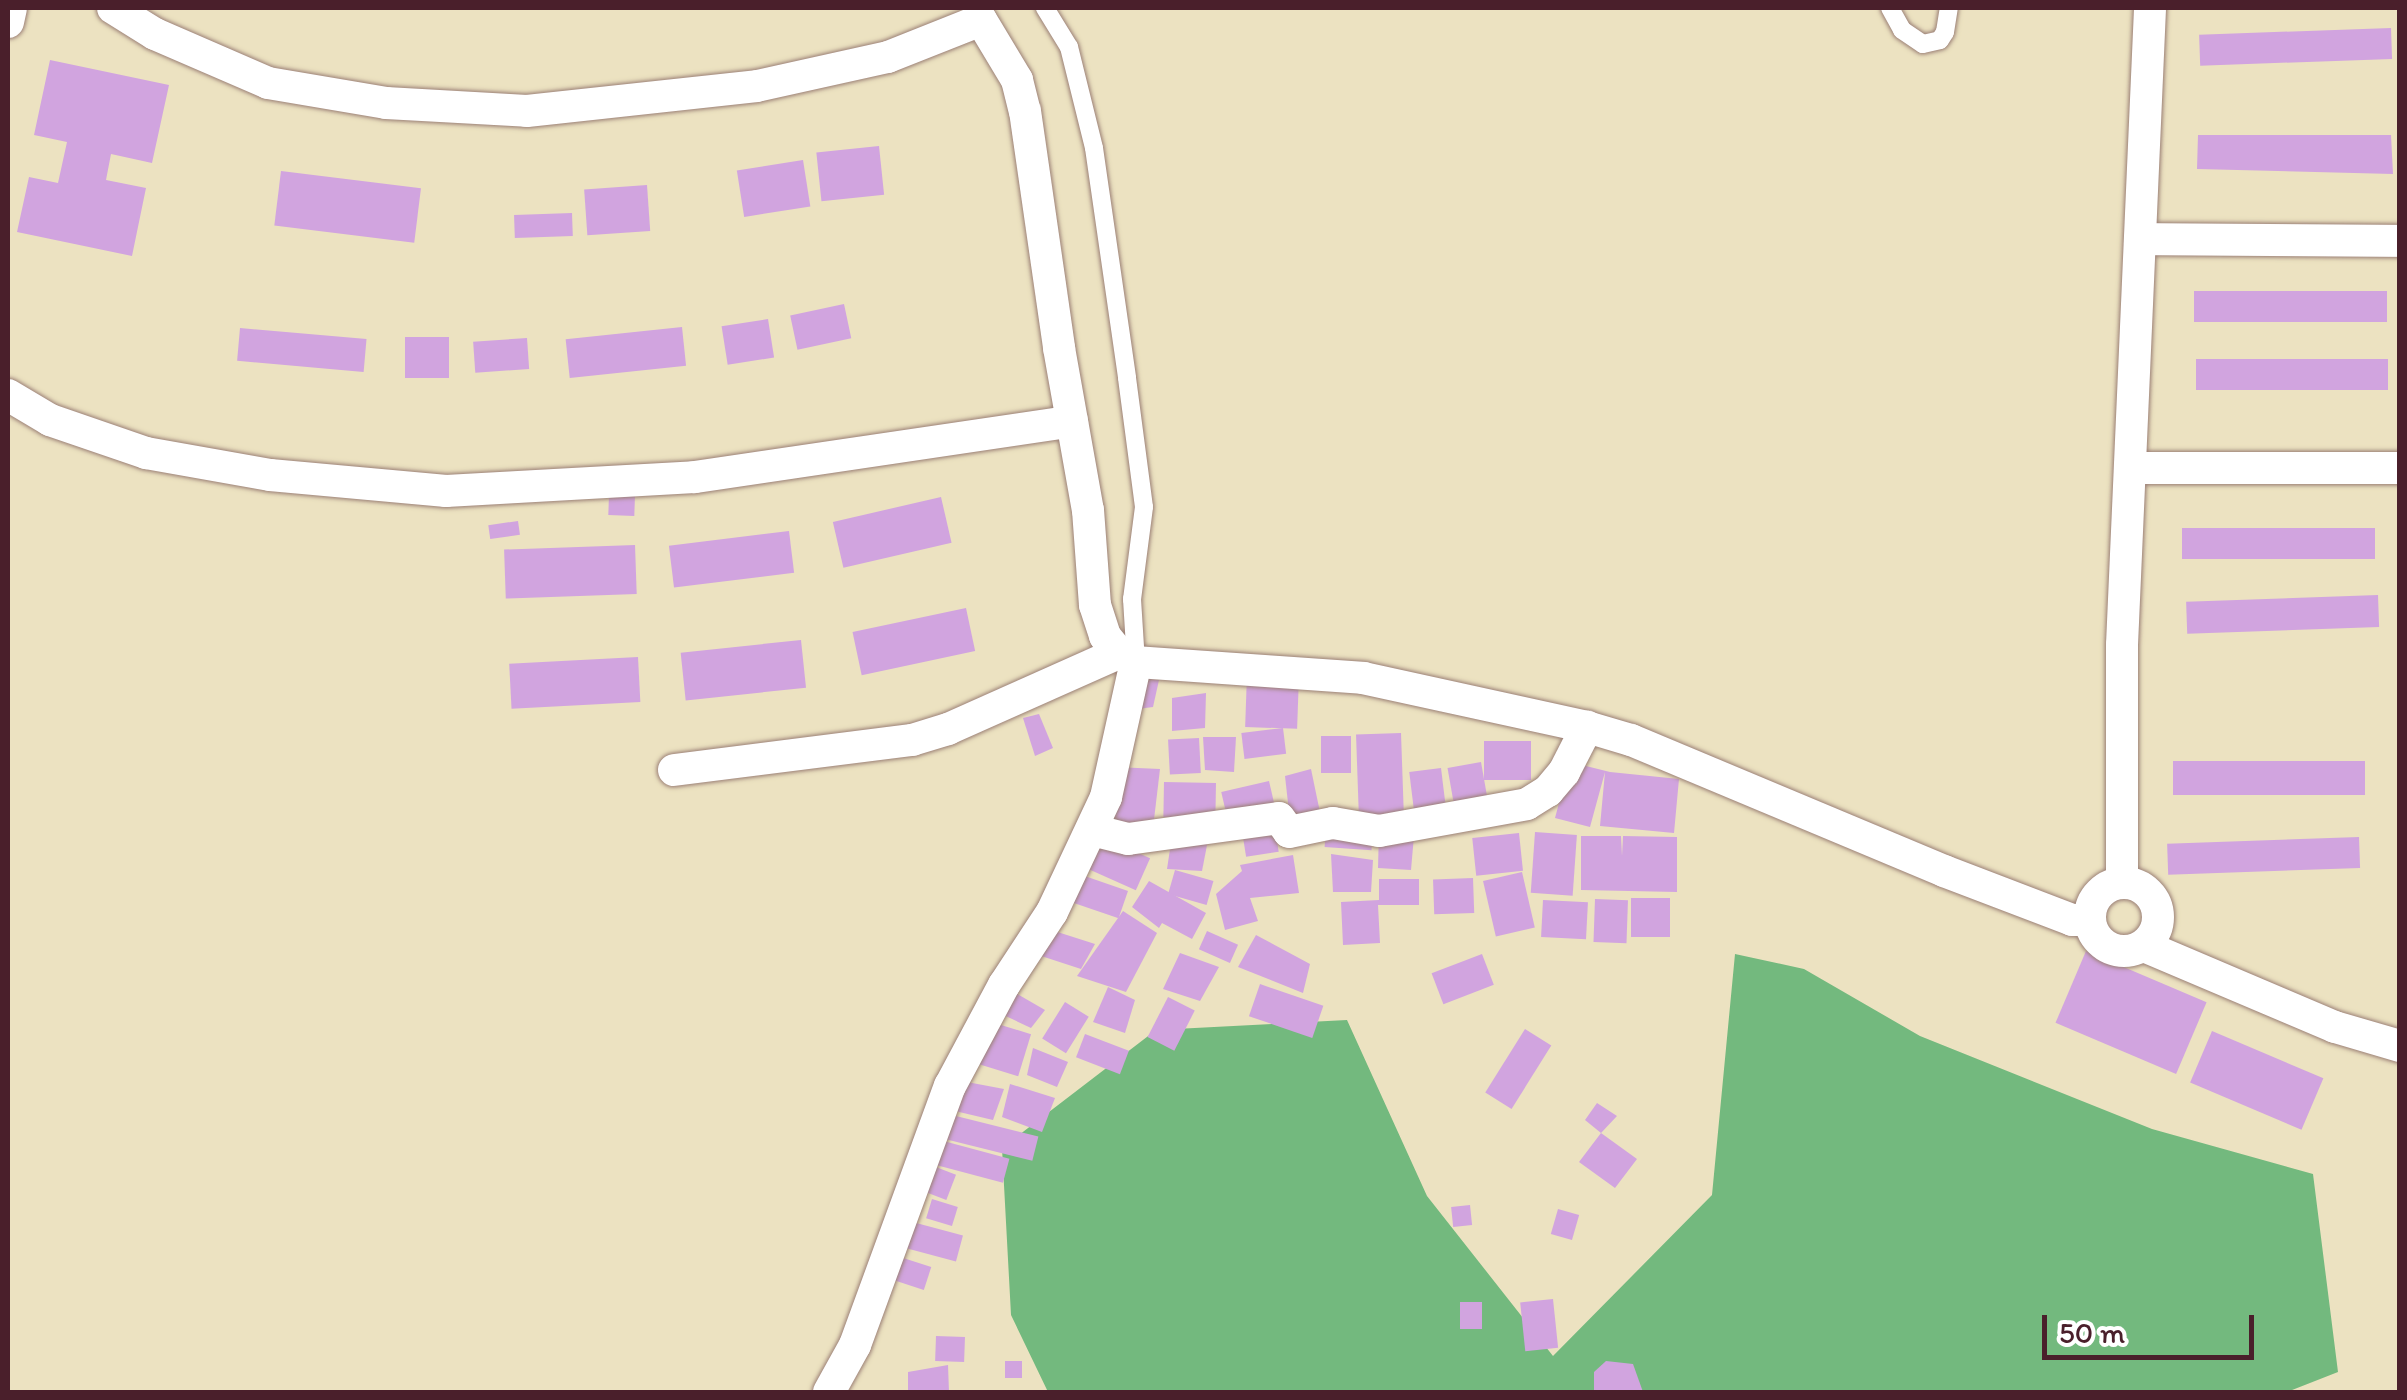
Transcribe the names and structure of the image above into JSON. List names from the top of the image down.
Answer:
{
  "scale_bar": "50 m"
}
